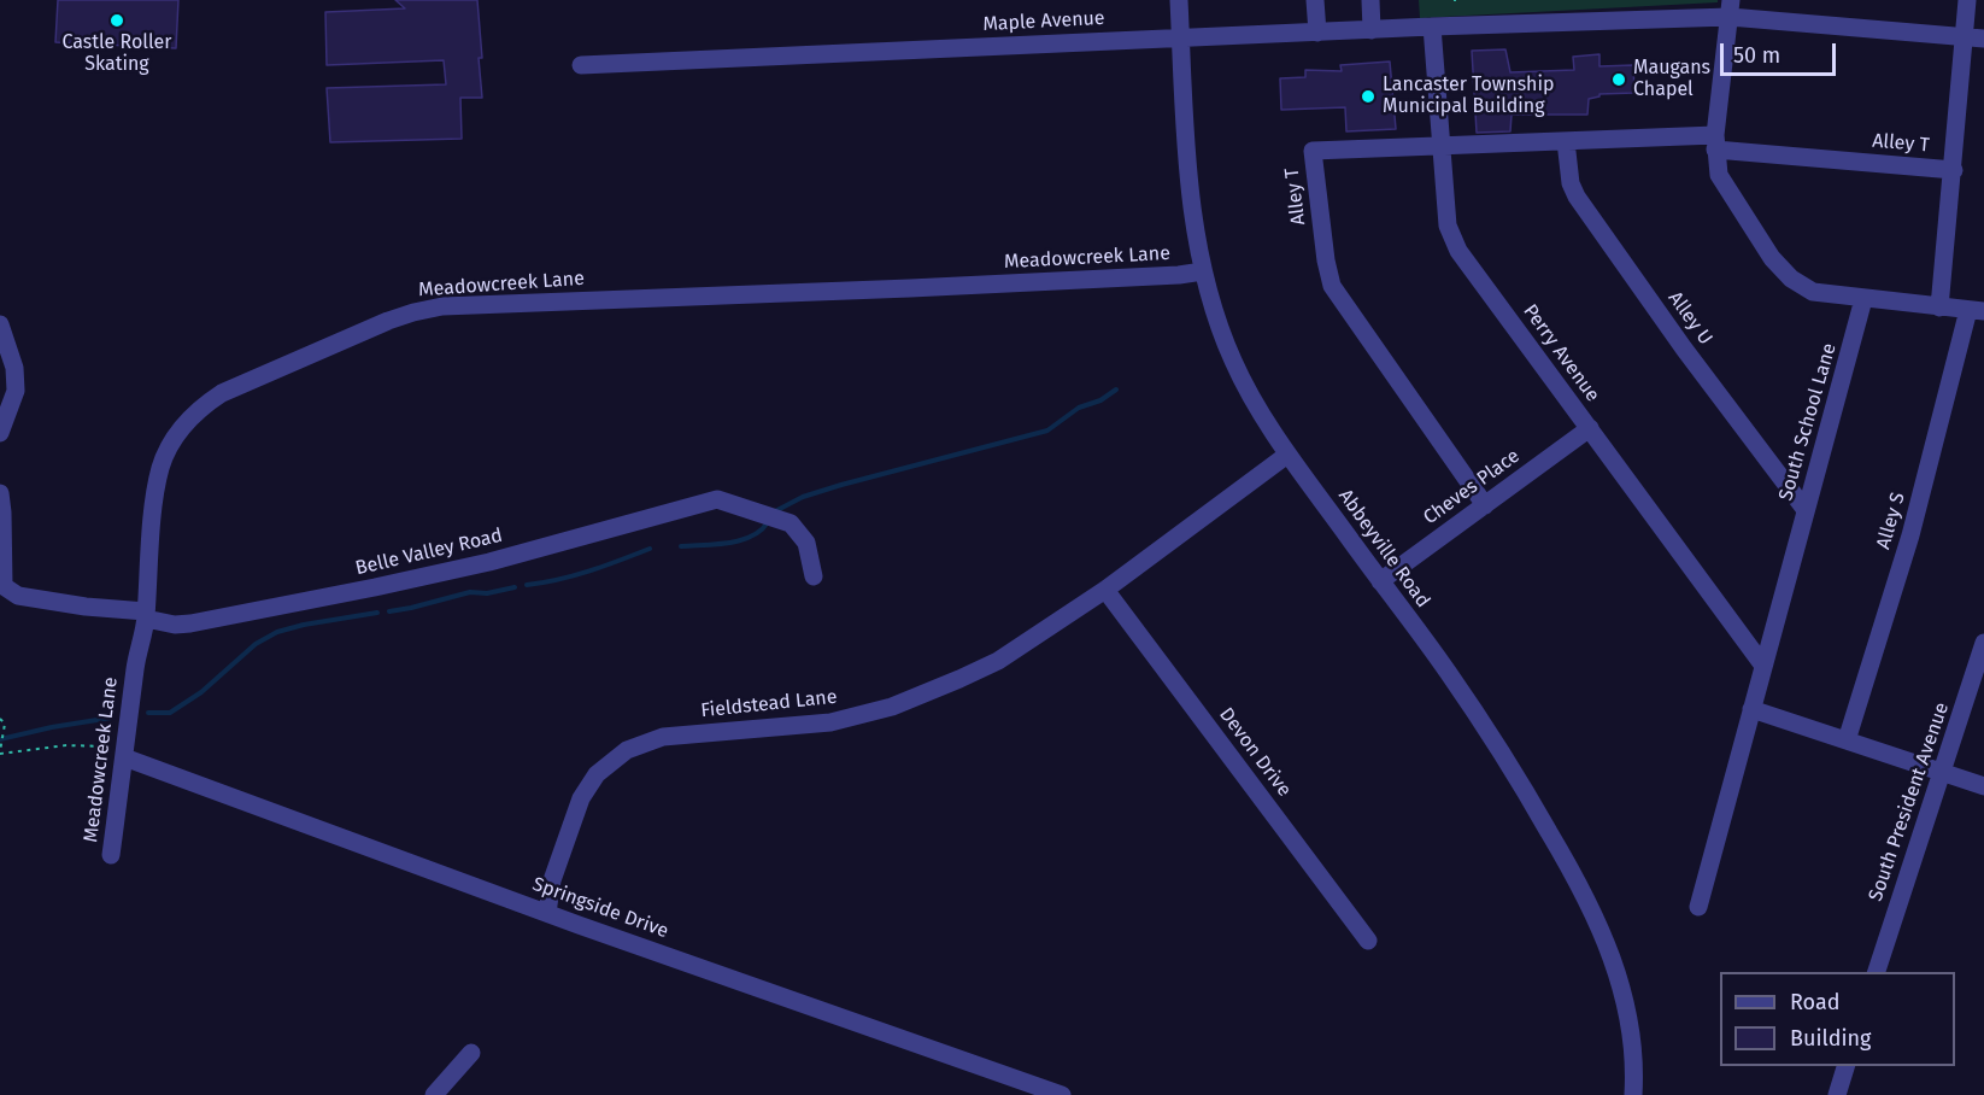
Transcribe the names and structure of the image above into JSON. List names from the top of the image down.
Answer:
{
  "streets": {
    "street": [
      "Maple Avenue",
      "Alley T",
      "Meadowcreek Lane",
      "Alley U",
      "Perry Avenue",
      "South School Lane",
      "Cheves Place",
      "Alley S",
      "Abbeyville Road",
      "Belle Valley Road",
      "Fieldstead Lane",
      "Devon Drive",
      "South President Avenue",
      "Springside Drive"
    ]
  },
  "crossings": [
    ["Maple Avenue", "Perry Avenue"],
    ["Maple Avenue", "Abbeyville Road"],
    ["Alley T", "Alley U"],
    ["Alley T", "Perry Avenue"],
    ["Alley T", "Cheves Place"],
    ["Meadowcreek Lane", "Abbeyville Road"],
    ["Meadowcreek Lane", "Belle Valley Road"],
    ["Meadowcreek Lane", "Springside Drive"],
    ["Alley U", "South School Lane"],
    ["Perry Avenue", "South School Lane"],
    ["Perry Avenue", "Cheves Place"],
    ["Cheves Place", "Abbeyville Road"],
    ["Abbeyville Road", "Fieldstead Lane"],
    ["Fieldstead Lane", "Devon Drive"],
    ["Fieldstead Lane", "Springside Drive"]
  ],
  "places": ["Castle Roller Skating", "Maugans Chapel", "Lancaster Township Municipal Building"],
  "legend": ["Road", "Building"],
  "scale_bar": "50 m"
}
